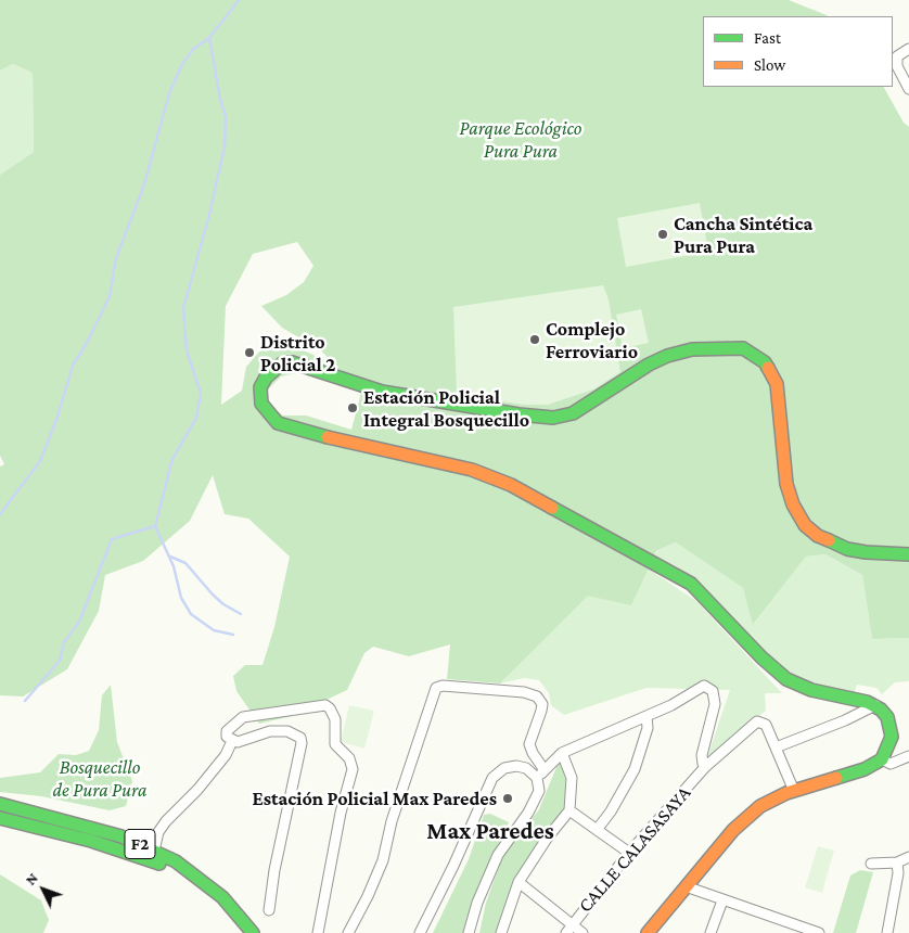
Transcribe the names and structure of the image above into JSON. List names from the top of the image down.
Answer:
{
  "streets": {
    "main road": ["F2"],
    "street": ["CALLE CALASASAYA"]
  },
  "districts": ["Max Paredes"],
  "parks": ["Parque Ecológico Pura Pura", "Bosquecillo de Pura Pura"],
  "places": [
    "Cancha Sintética Pura Pura",
    "Complejo Ferroviario",
    "Distrito Policial 2",
    "Estación Policial Integral Bosquecillo",
    "Estación Policial Max Paredes"
  ],
  "legend": ["Fast", "Slow"],
  "north": "top left"
}
